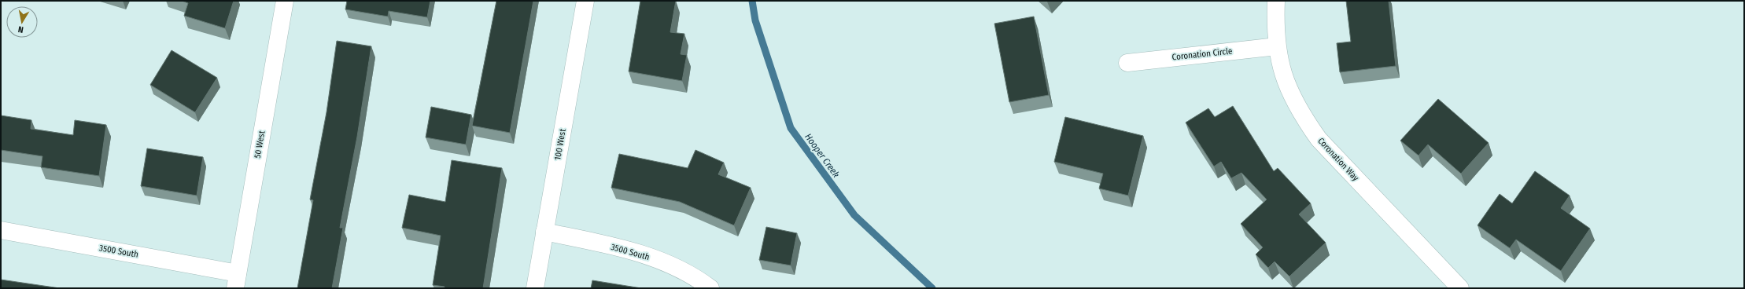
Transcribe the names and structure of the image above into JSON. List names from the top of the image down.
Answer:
{
  "streets": {
    "street": [
      "Coronation Circle",
      "50 West",
      "100 West",
      "Coronation Way",
      "3500 South"
    ]
  },
  "crossings": [
    ["Coronation Circle", "Coronation Way"],
    ["50 West", "3500 South"],
    ["100 West", "3500 South"]
  ],
  "water": ["Hooper Creek"],
  "north": "bottom"
}
